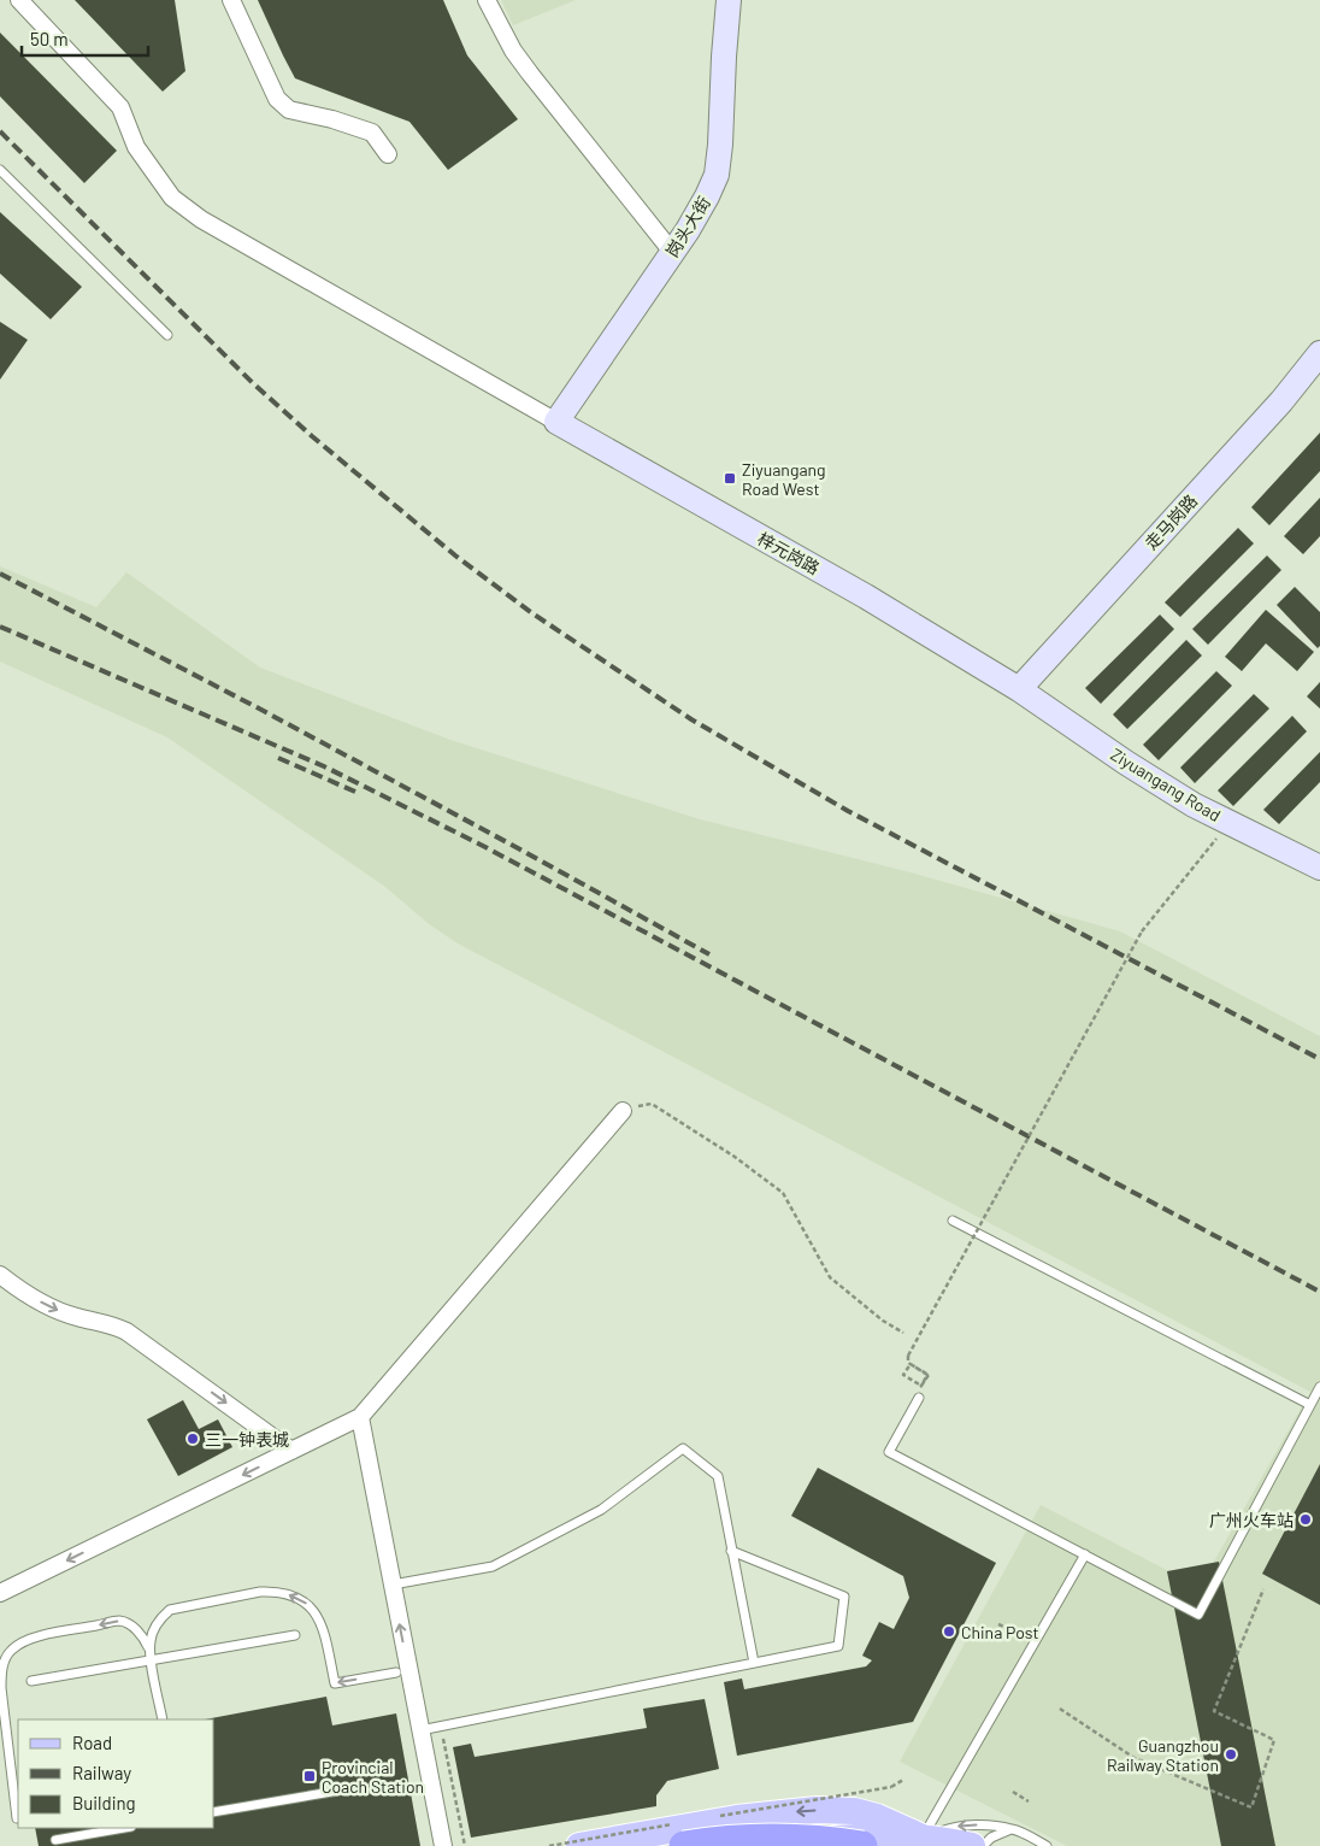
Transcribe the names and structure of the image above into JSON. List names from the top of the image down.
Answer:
{
  "streets": {
    "street": [
      "岗头大街",
      "走马岗路",
      "梓元岗路",
      "Ziyuangang Road"
    ]
  },
  "crossings": [
    ["岗头大街", "梓元岗路"],
    ["走马岗路", "梓元岗路"],
    ["走马岗路", "Ziyuangang Road"],
    ["梓元岗路", "Ziyuangang Road"]
  ],
  "places": {
    "transit": ["Ziyuangang Road West", "Provincial Coach Station"],
    "other": [
      "三一钟表城",
      "广州火车站",
      "China Post",
      "Guangzhou Railway Station"
    ]
  },
  "legend": ["Road", "Railway", "Building"],
  "scale_bar": "50 m"
}
